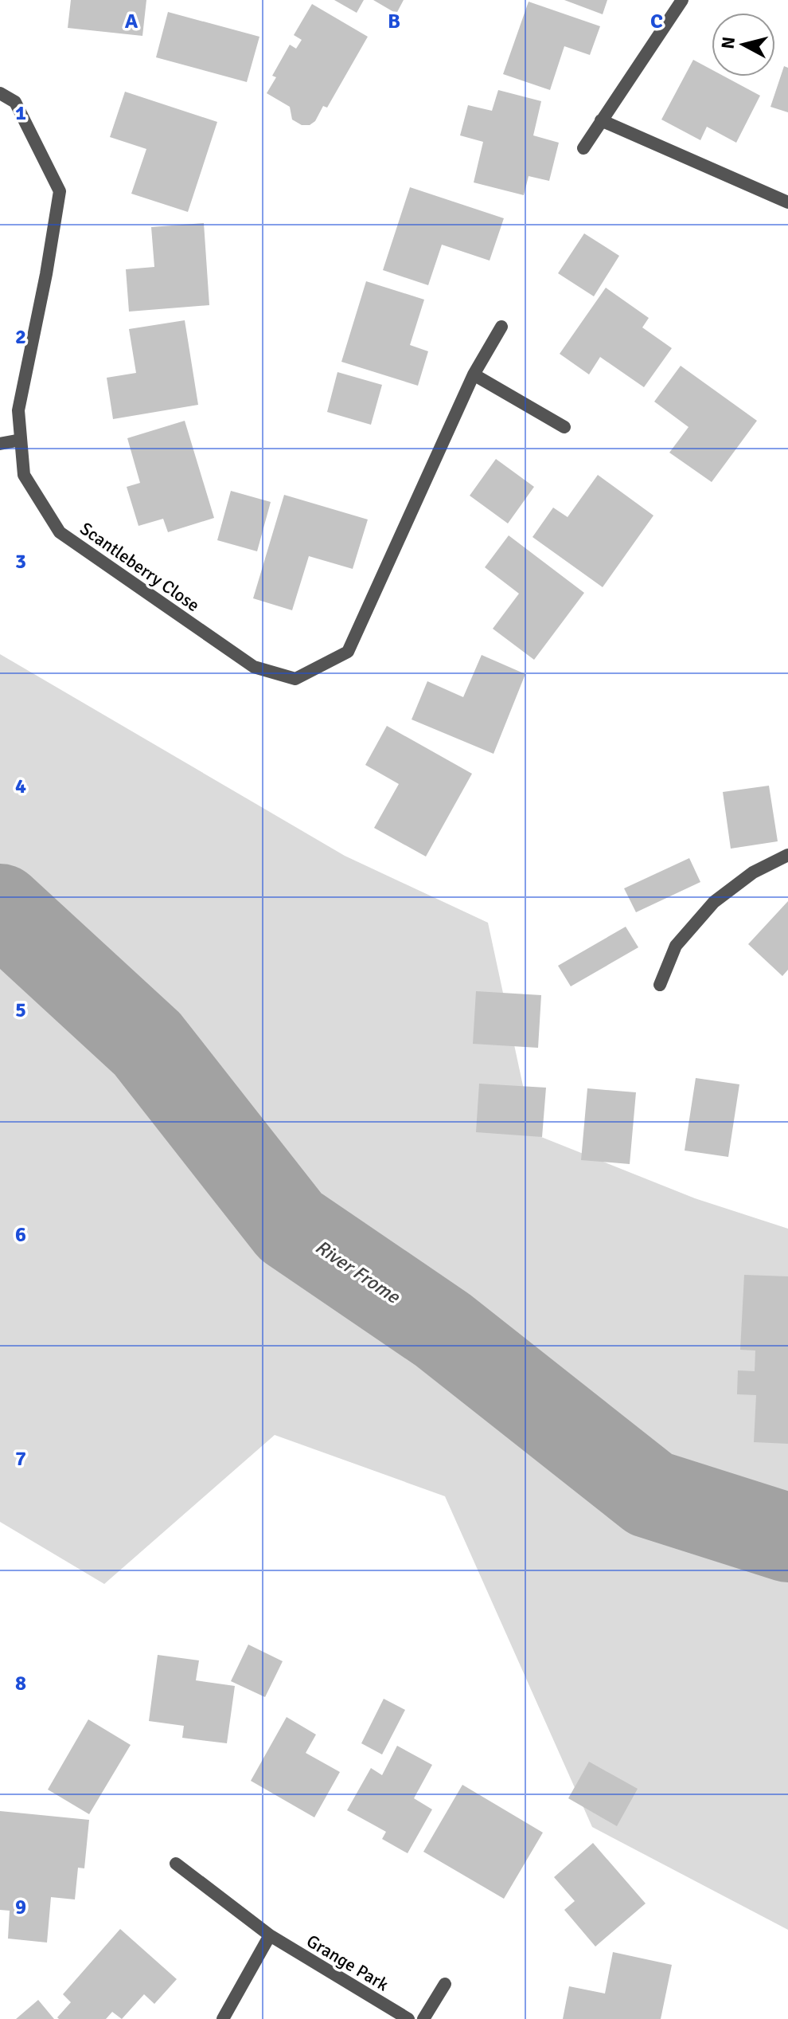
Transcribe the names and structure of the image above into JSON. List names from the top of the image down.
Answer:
{
  "streets": {
    "street": ["Scantleberry Close", "Grange Park"]
  },
  "water": ["River Frome"],
  "north": "left",
  "grid": {
    "columns": ["A", "B", "C"],
    "rows": [
      "1",
      "2",
      "3",
      "4",
      "5",
      "6",
      "7",
      "8",
      "9"
    ]
  }
}
